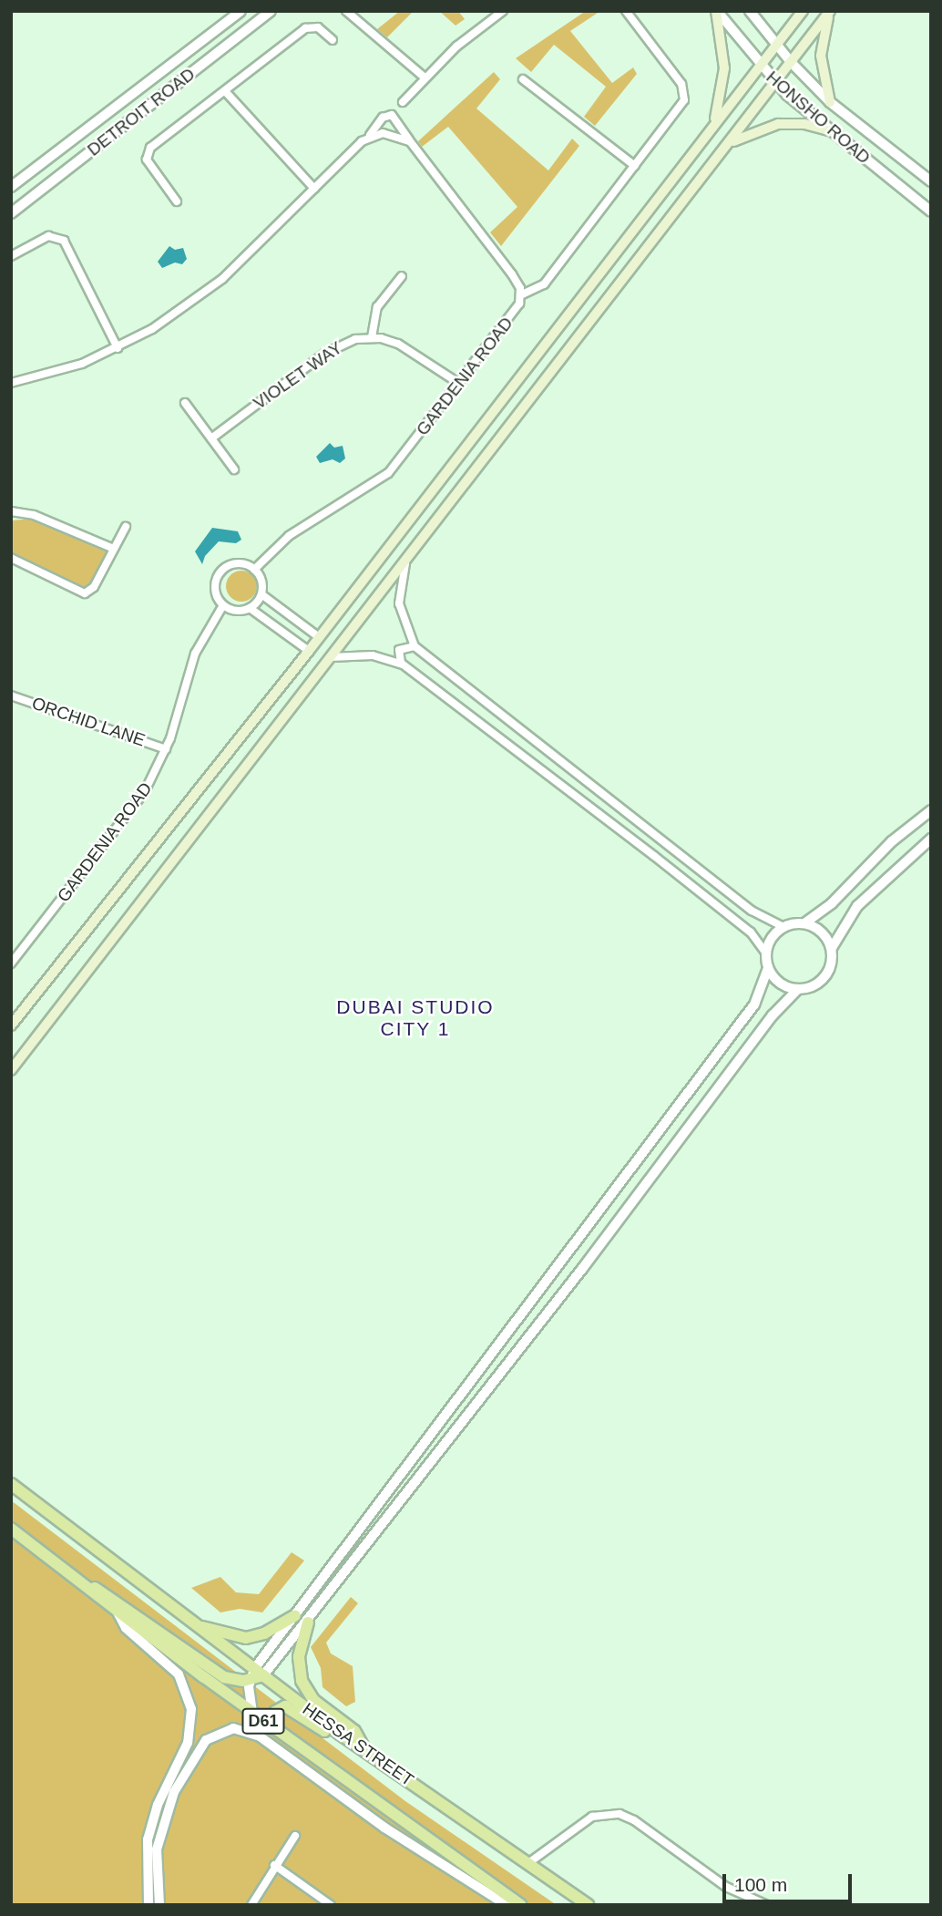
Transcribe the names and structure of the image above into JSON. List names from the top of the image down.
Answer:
{
  "streets": {
    "main road": ["D61", "HESSA STREET"],
    "street": [
      "DETROIT ROAD",
      "HONSHO ROAD",
      "VIOLET WAY",
      "GARDENIA ROAD",
      "ORCHID LANE"
    ]
  },
  "crossings": [
    ["GARDENIA ROAD", "ORCHID LANE"]
  ],
  "districts": ["DUBAI STUDIO CITY 1"],
  "scale_bar": "100 m"
}
